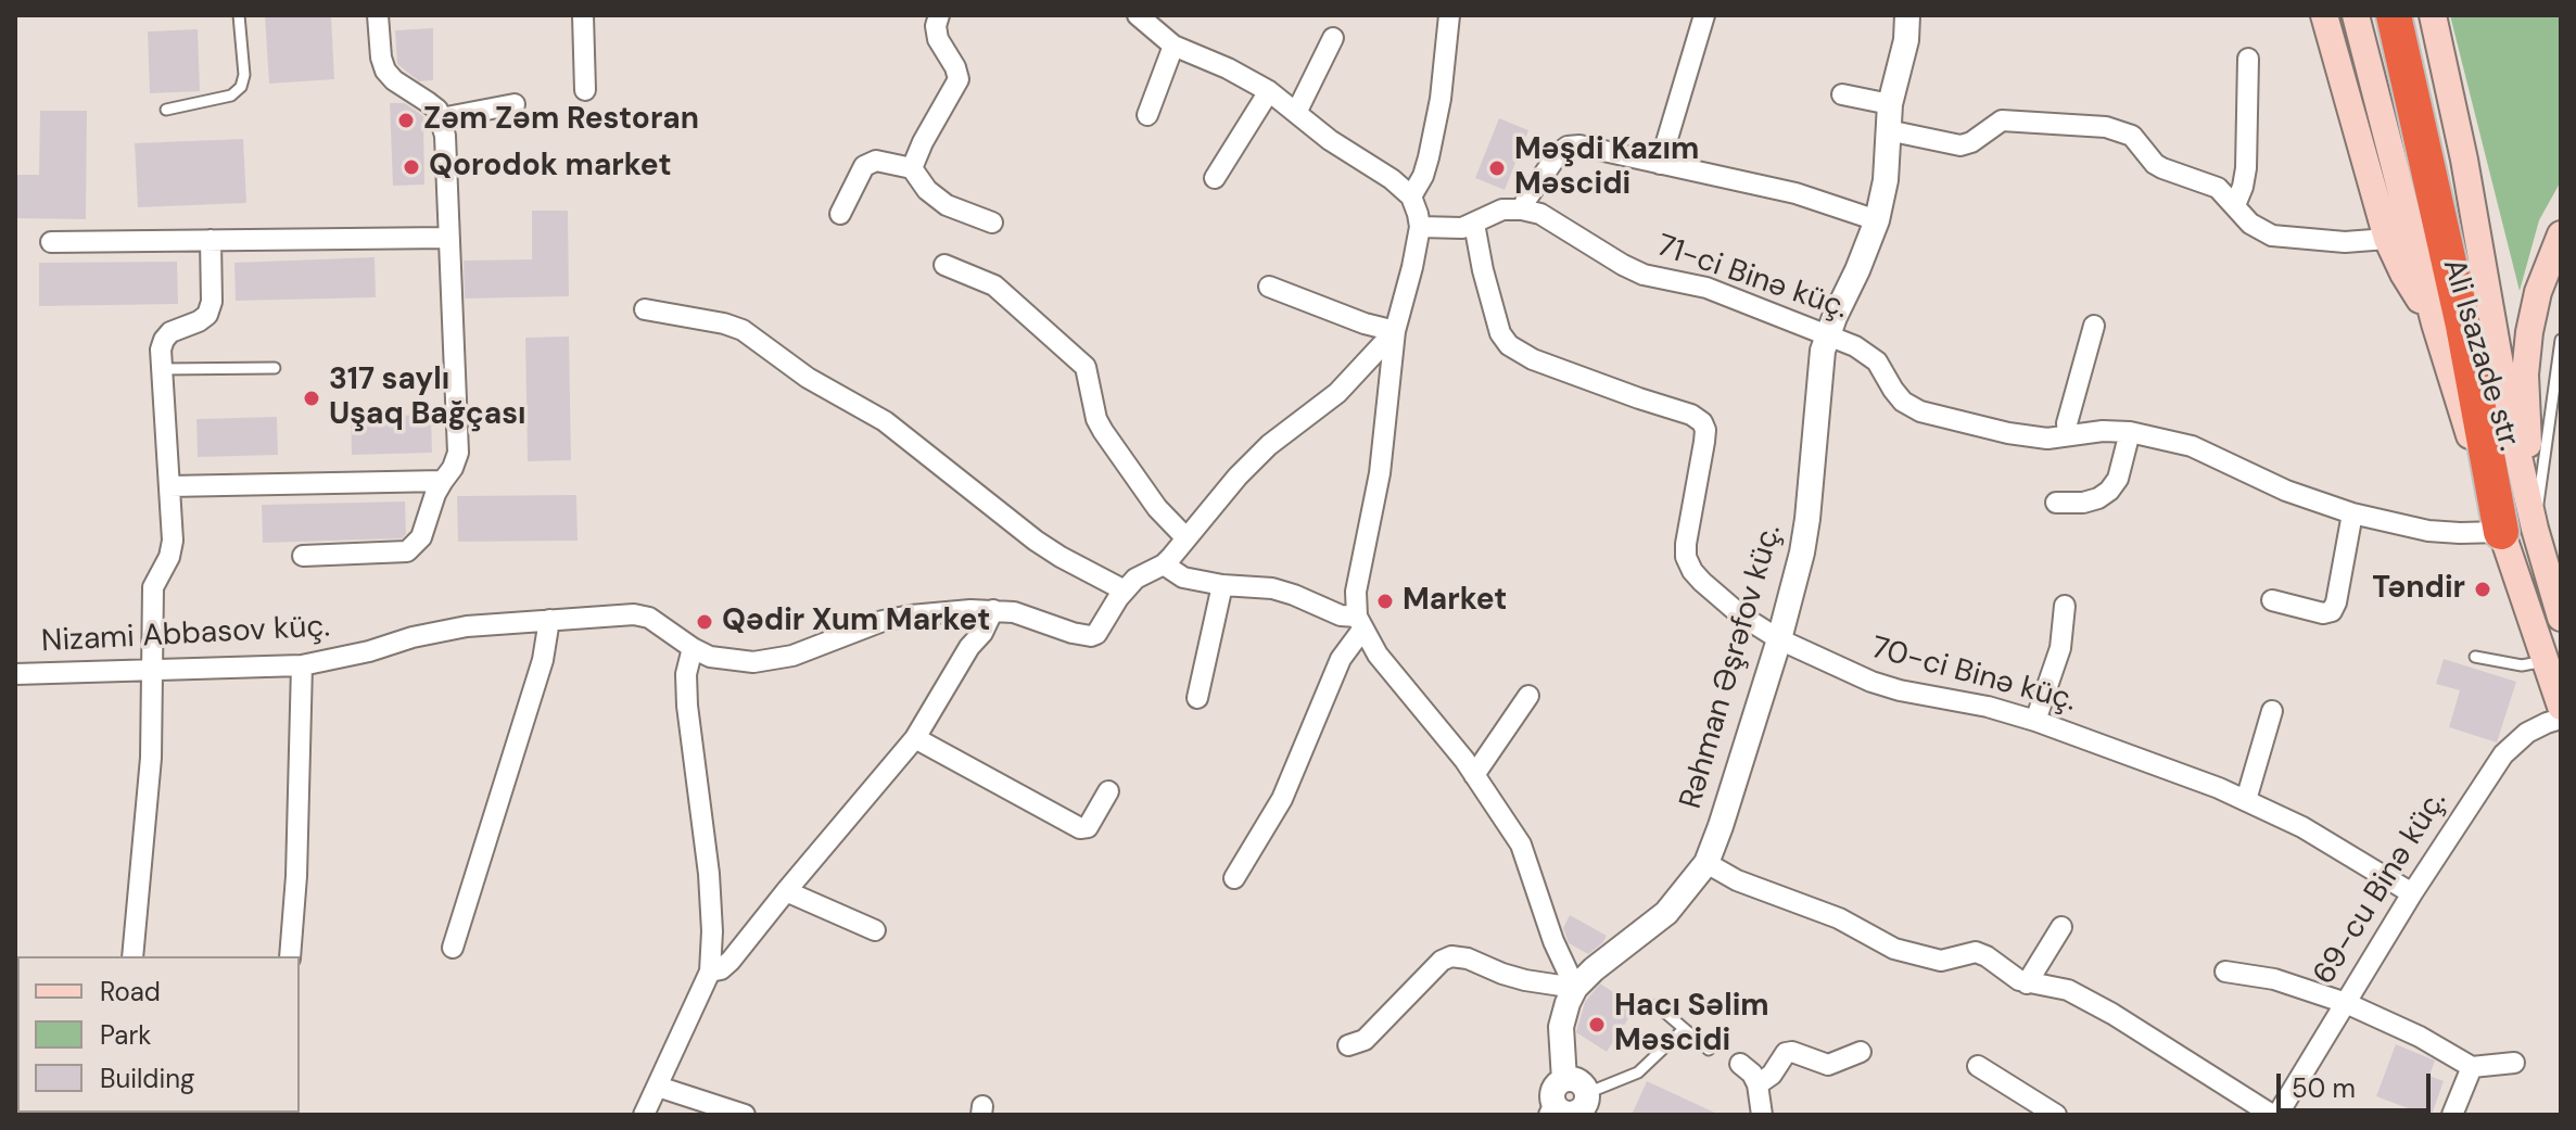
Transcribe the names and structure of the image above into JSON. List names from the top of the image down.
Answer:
{
  "streets": {
    "main road": ["Ali Isazade str."],
    "street": [
      "71-ci Binə küç.",
      "Nizami Abbasov küç.",
      "Rəhman Əşrəfov küç.",
      "70-ci Binə küç.",
      "69-cu Binə küç."
    ]
  },
  "crossings": [
    ["71-ci Binə küç.", "Ali Isazade str."],
    ["71-ci Binə küç.", "Rəhman Əşrəfov küç."],
    ["Rəhman Əşrəfov küç.", "70-ci Binə küç."],
    ["70-ci Binə küç.", "69-cu Binə küç."]
  ],
  "places": [
    "Zəm Zəm Restoran",
    "Qorodok market",
    "Məşdi Kazım Məscidi",
    "317 saylı Uşaq Bağçası",
    "Təndir",
    "Market",
    "Qədir Xum Market",
    "Hacı Səlim Məscidi"
  ],
  "legend": ["Road", "Park", "Building"],
  "scale_bar": "50 m"
}
